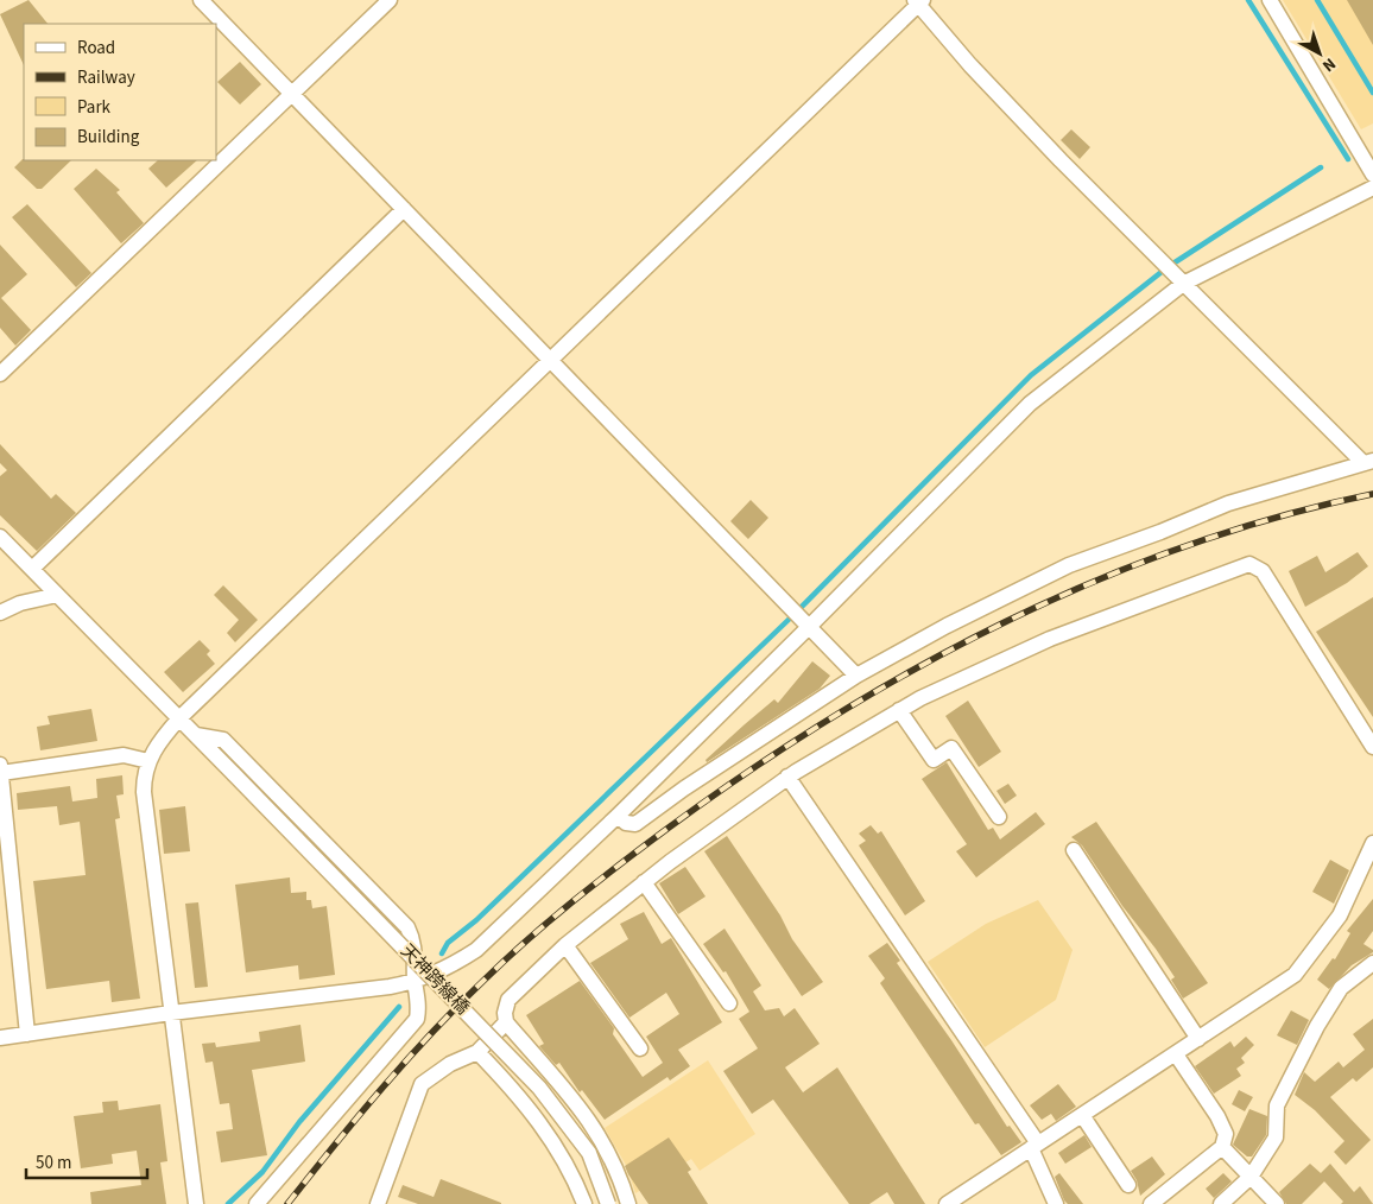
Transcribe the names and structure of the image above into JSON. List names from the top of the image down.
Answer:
{
  "streets": {
    "street": ["天神跨線橋"]
  },
  "legend": [
    "Road",
    "Railway",
    "Park",
    "Building"
  ],
  "scale_bar": "50 m",
  "north": "bottom right"
}
